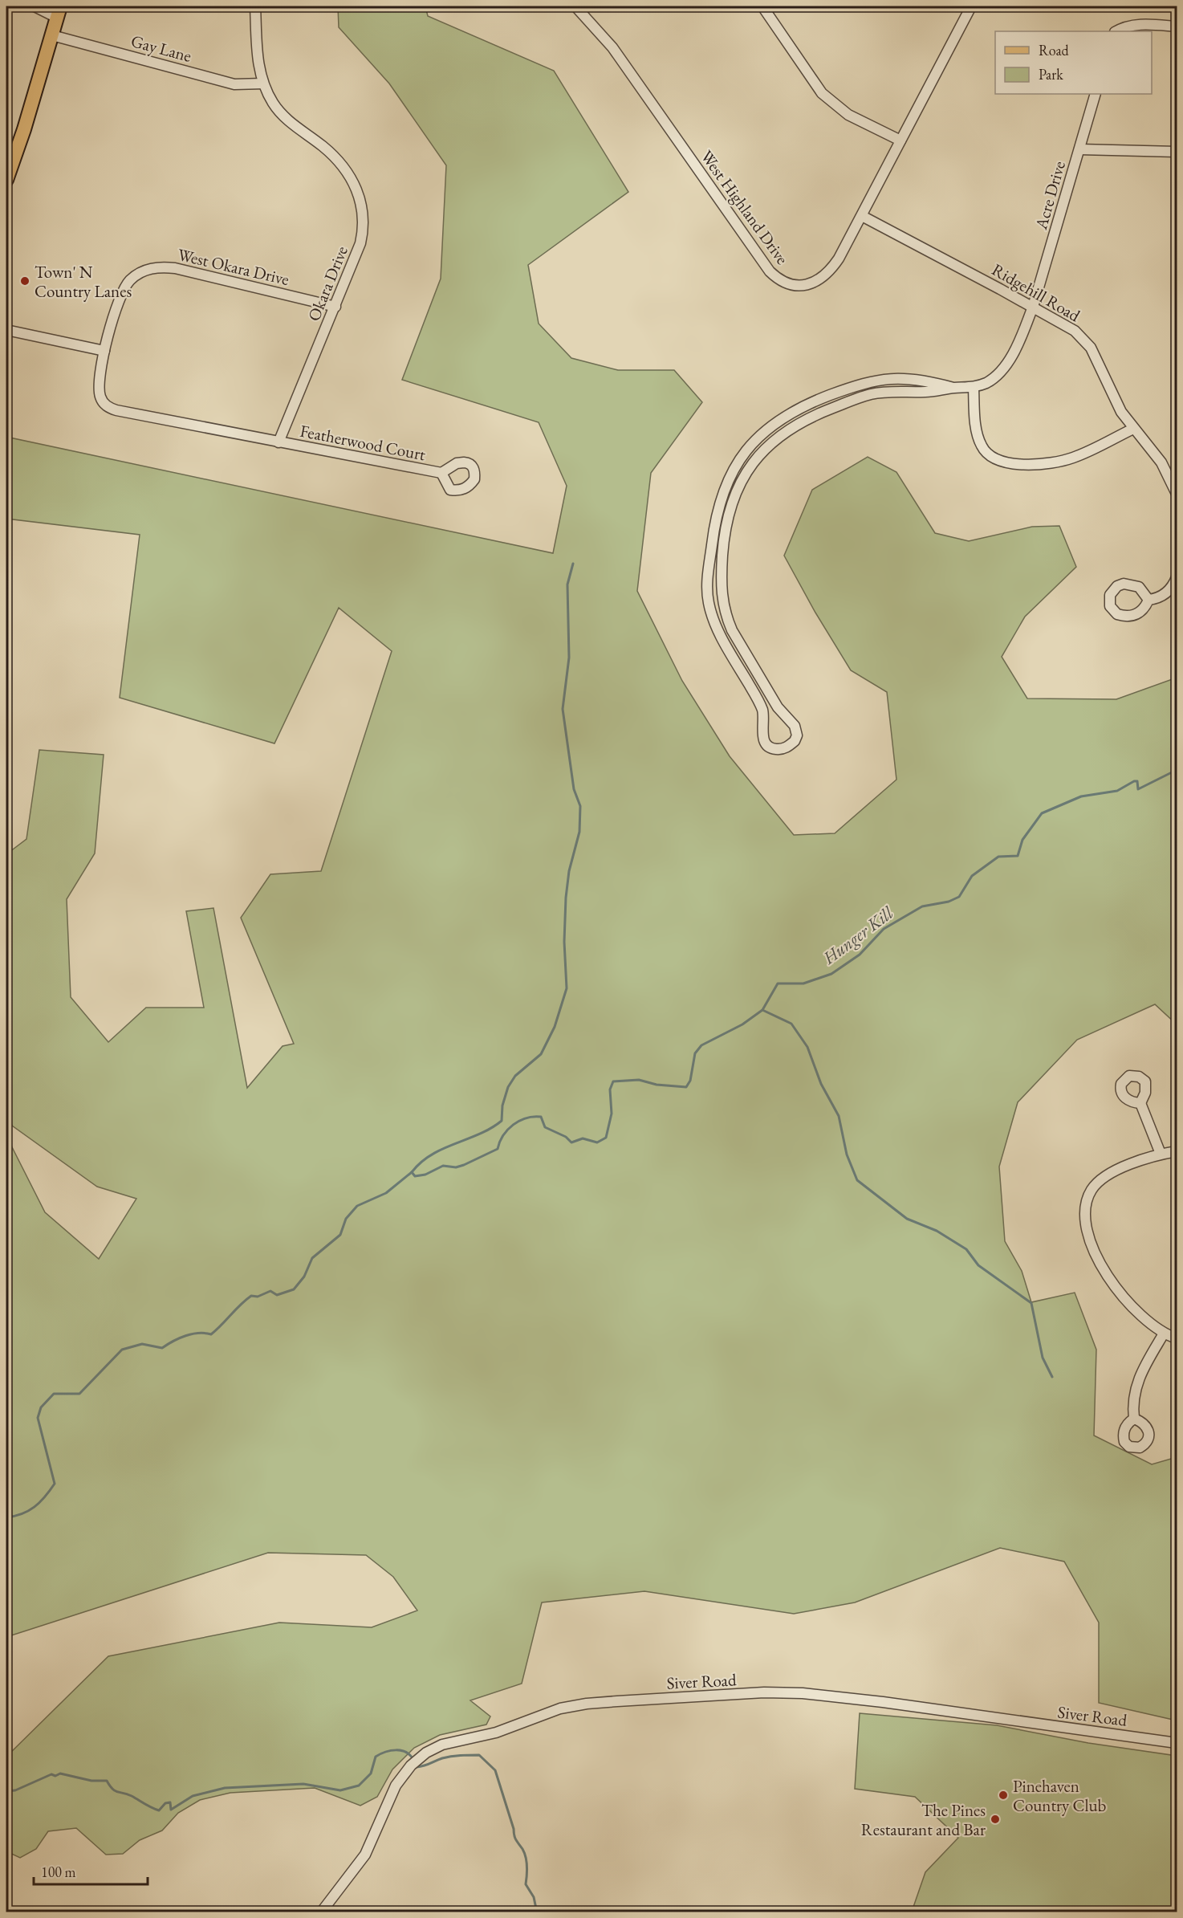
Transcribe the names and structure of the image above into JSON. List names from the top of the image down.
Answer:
{
  "streets": {
    "street": [
      "Gay Lane",
      "Acre Drive",
      "West Highland Drive",
      "West Okara Drive",
      "Okara Drive",
      "Ridgehill Road",
      "Featherwood Court",
      "Siver Road"
    ]
  },
  "crossings": [
    ["Gay Lane", "Okara Drive"],
    ["Acre Drive", "Ridgehill Road"],
    ["West Highland Drive", "Ridgehill Road"],
    ["West Okara Drive", "Okara Drive"],
    ["West Okara Drive", "Featherwood Court"],
    ["Okara Drive", "Featherwood Court"]
  ],
  "water": ["Hunger Kill"],
  "places": ["Town' N Country Lanes", "Pinehaven Country Club", "The Pines Restaurant and Bar"],
  "legend": ["Road", "Park"],
  "scale_bar": "100 m"
}
